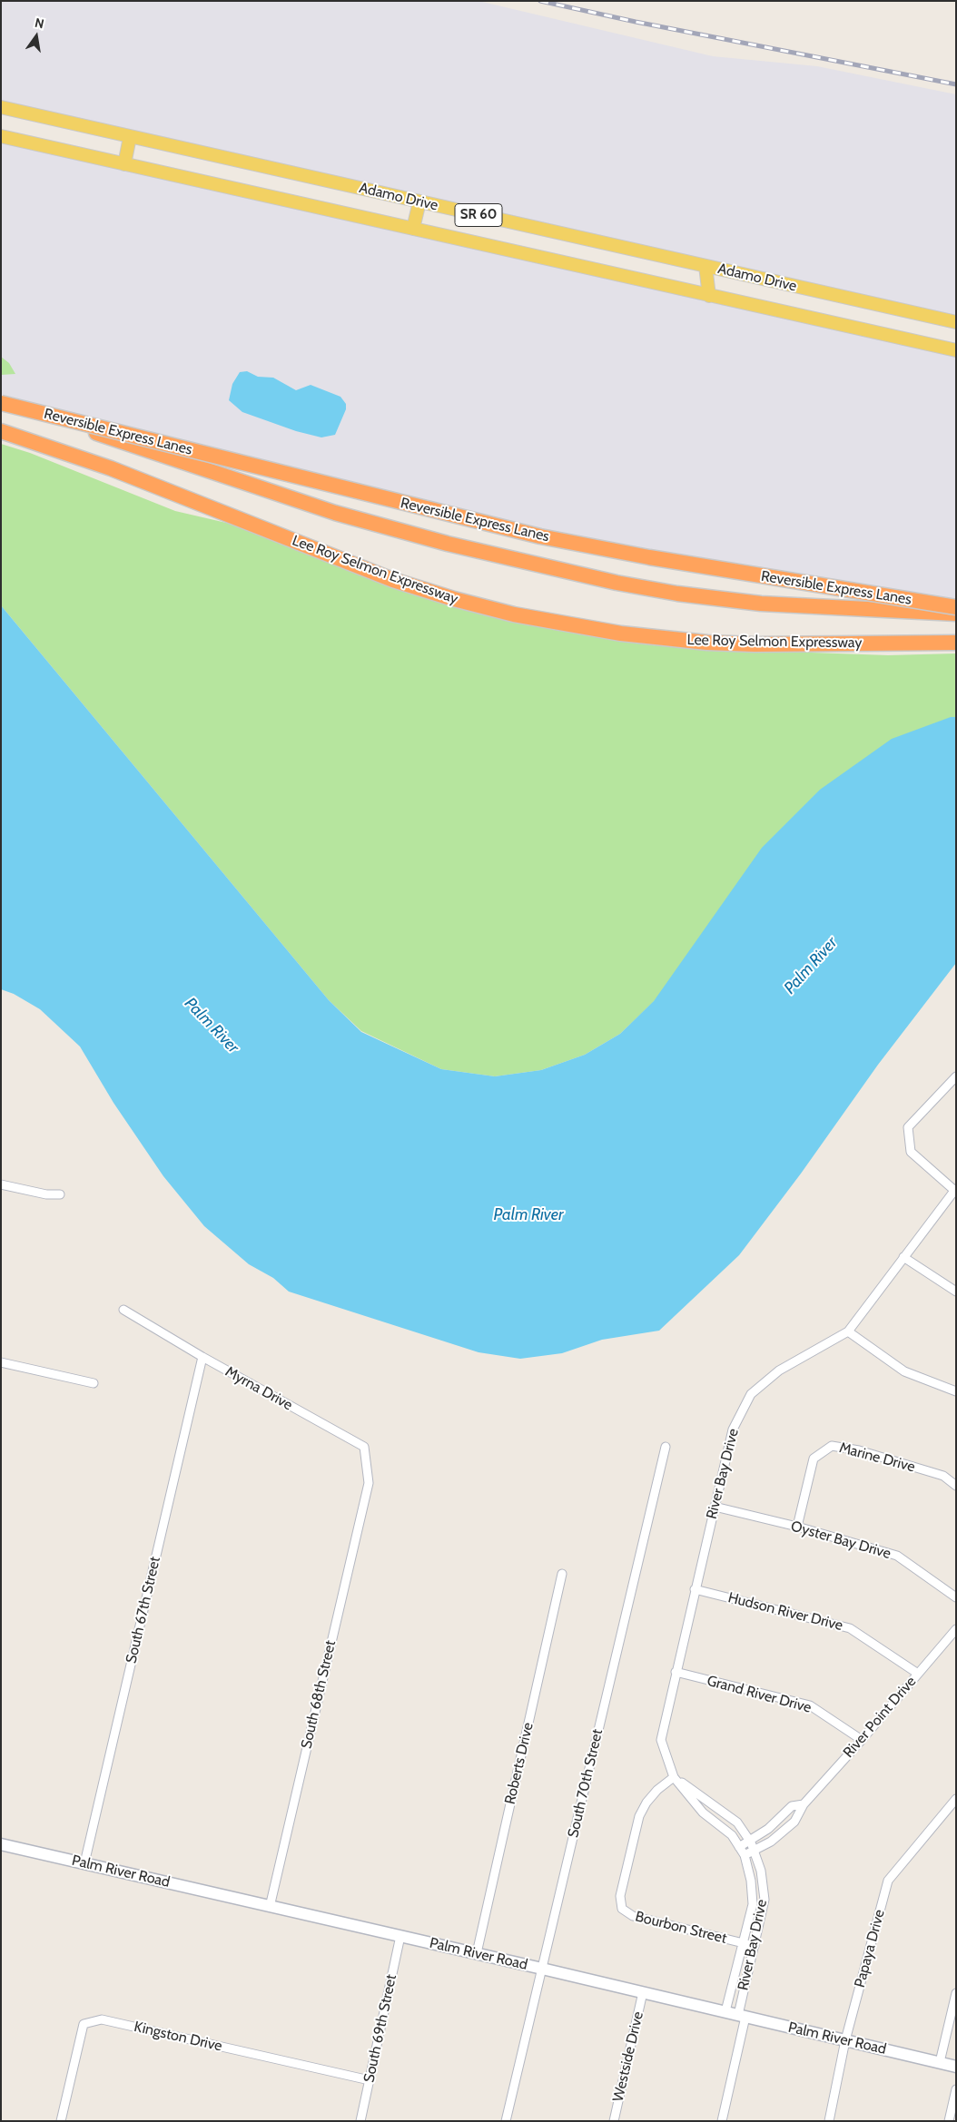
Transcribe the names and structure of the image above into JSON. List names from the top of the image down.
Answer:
{
  "streets": {
    "highway": ["Reversible Express Lanes", "Lee Roy Selmon Expressway"],
    "main road": ["Adamo Drive", "SR 60"],
    "street": [
      "Myrna Drive",
      "Marine Drive",
      "River Bay Drive",
      "Oyster Bay Drive",
      "South 67th Street",
      "Hudson River Drive",
      "South 68th Street",
      "Grand River Drive",
      "River Point Drive",
      "Roberts Drive",
      "South 70th Street",
      "Palm River Road",
      "Bourbon Street",
      "Papaya Drive",
      "South 69th Street",
      "Kingston Drive",
      "Westside Drive"
    ]
  },
  "crossings": [
    ["Myrna Drive", "South 67th Street"],
    ["Myrna Drive", "South 68th Street"],
    ["Marine Drive", "Oyster Bay Drive"],
    ["River Bay Drive", "Oyster Bay Drive"],
    ["River Bay Drive", "Hudson River Drive"],
    ["River Bay Drive", "Grand River Drive"],
    ["River Bay Drive", "River Point Drive"],
    ["River Bay Drive", "Palm River Road"],
    ["River Bay Drive", "Bourbon Street"],
    ["South 67th Street", "Palm River Road"],
    ["Hudson River Drive", "River Point Drive"],
    ["South 68th Street", "Palm River Road"],
    ["Grand River Drive", "River Point Drive"],
    ["Roberts Drive", "Palm River Road"],
    ["South 70th Street", "Palm River Road"],
    ["Palm River Road", "Papaya Drive"],
    ["Palm River Road", "South 69th Street"],
    ["Palm River Road", "Westside Drive"],
    ["South 69th Street", "Kingston Drive"]
  ],
  "water": ["Palm River"],
  "north": "top"
}
